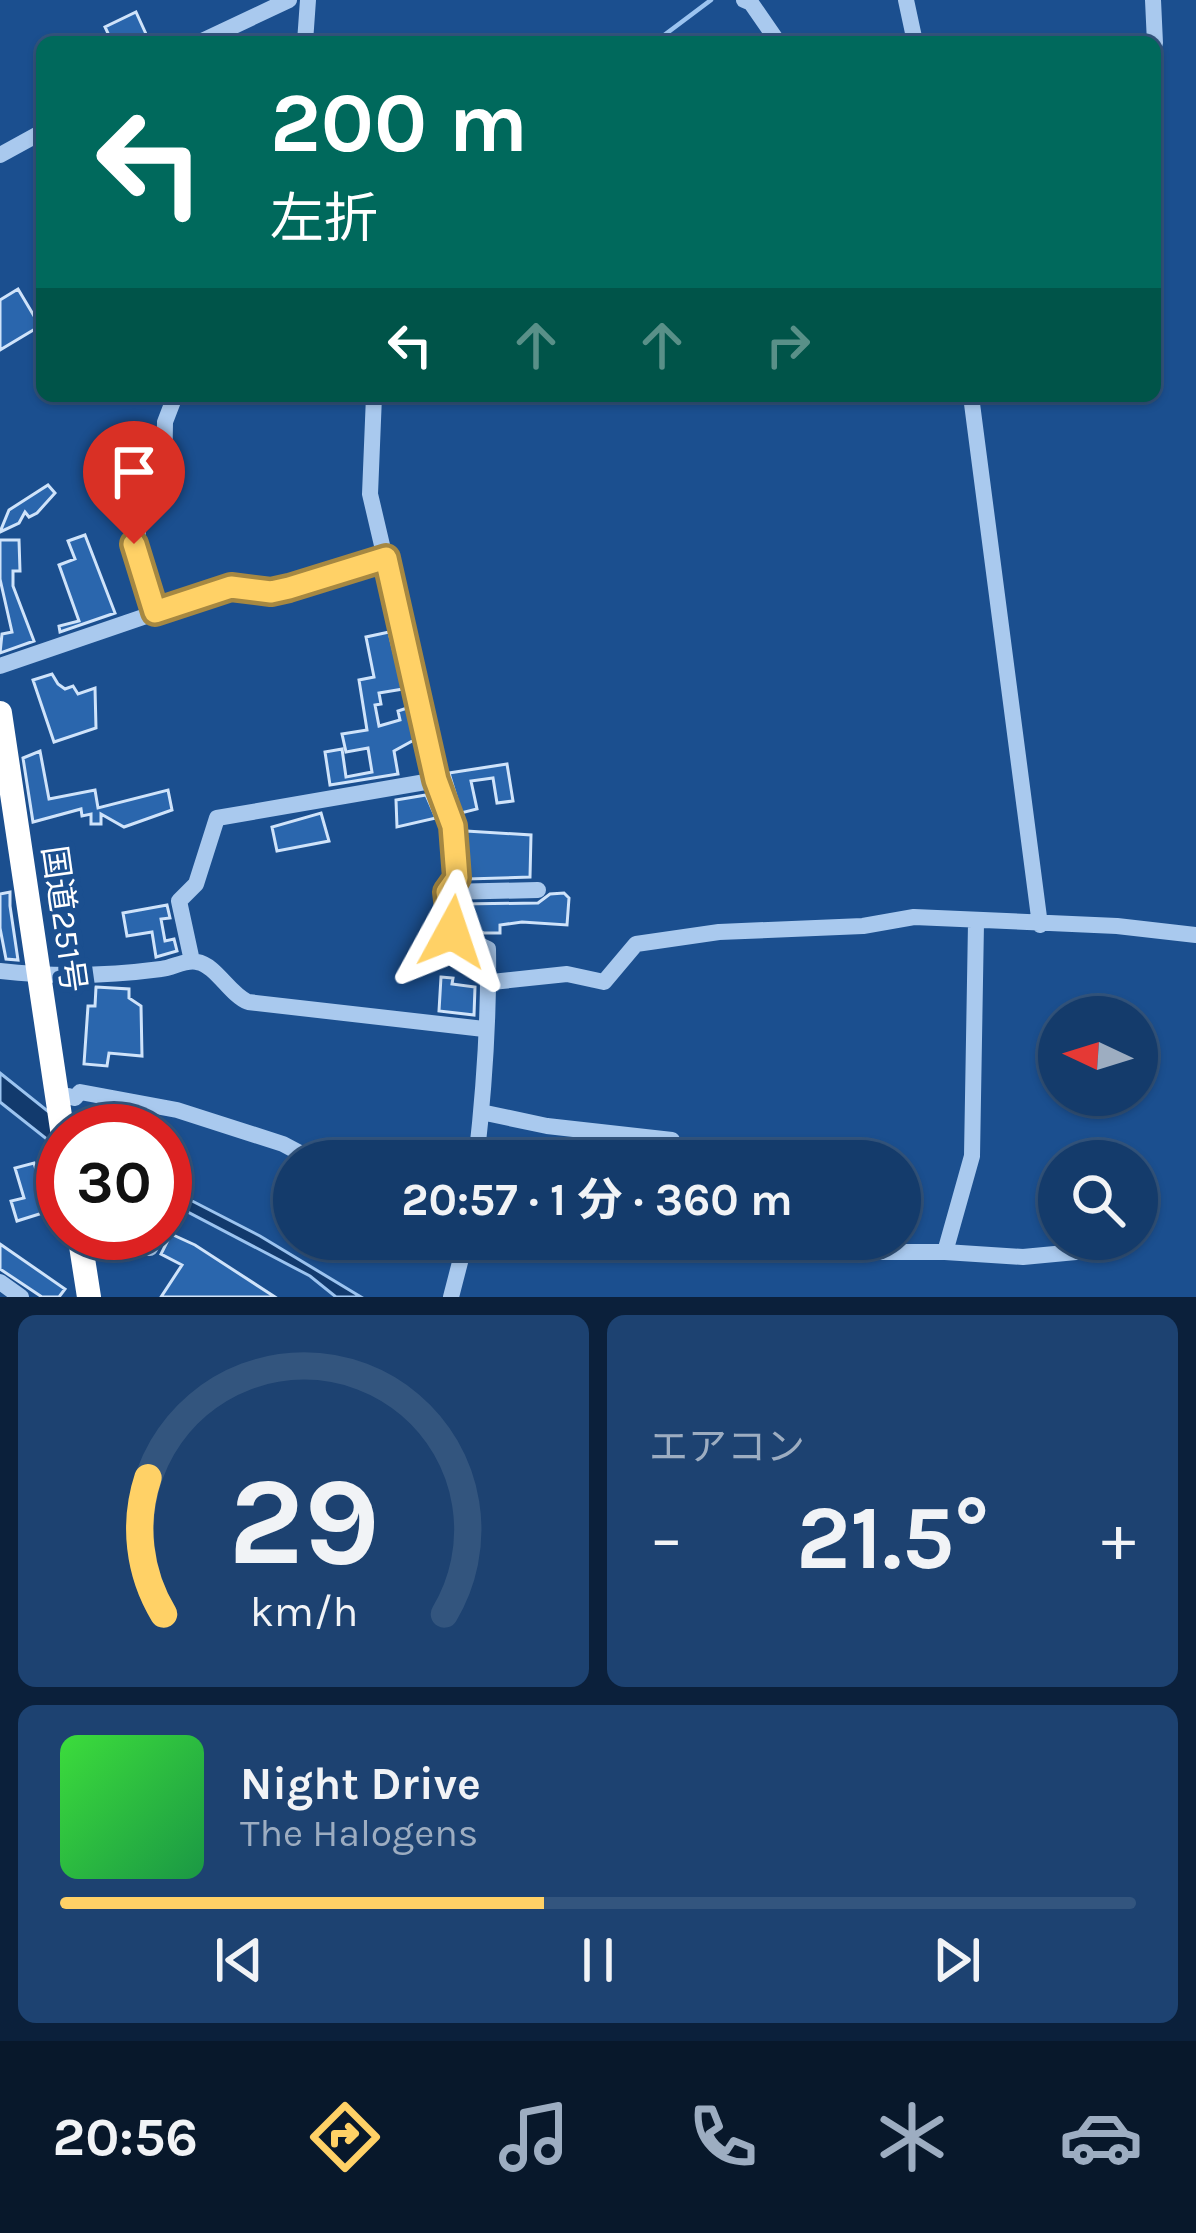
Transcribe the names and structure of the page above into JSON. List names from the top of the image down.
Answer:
{
  "streets": {
    "highway": ["国道251号"]
  },
  "north": "left",
  "page": {
    "turn": ["200 m", "左折"],
    "limit": "30",
    "trip": "20:57 · 1 分 · 360 m",
    "tile": "エアコン",
    "heat": ["−", "21.5°", "+"],
    "song": ["Night Drive", "The Halogens"],
    "tabs": "20:56",
    "gauge": ["29", "km/h"]
  }
}
